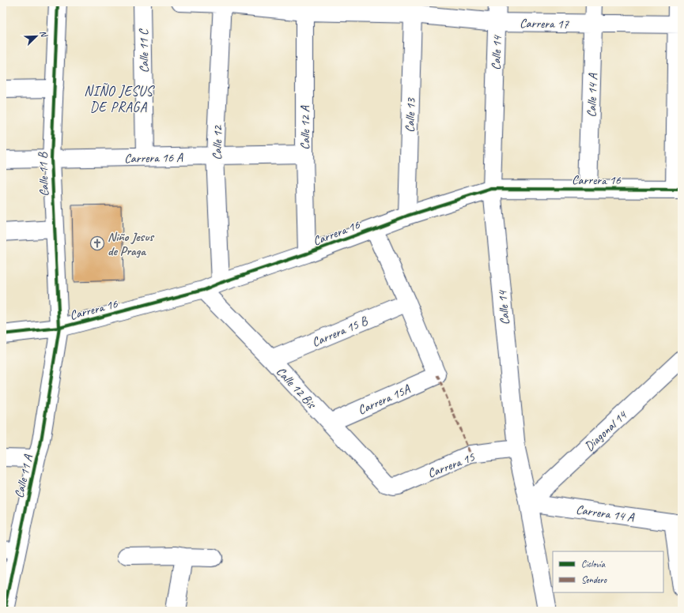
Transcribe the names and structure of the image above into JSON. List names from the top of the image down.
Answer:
{
  "streets": {
    "street": [
      "Carrera 17",
      "Calle 11 C",
      "Calle 14",
      "Calle 14 A",
      "Calle 13",
      "Calle 12 A",
      "Calle 12",
      "Carrera 16 A",
      "Calle 11 B",
      "Carrera 16",
      "Carrera 15 B",
      "Calle 12 Bis",
      "Carrera 15A",
      "Diagonal 14",
      "Carrera 15",
      "Calle 11 A",
      "Carrera 14 A"
    ]
  },
  "crossings": [
    ["Carrera 17", "Calle 14"],
    ["Carrera 17", "Calle 14 A"],
    ["Carrera 17", "Calle 13"],
    ["Carrera 17", "Calle 12 A"],
    ["Carrera 17", "Calle 12"],
    ["Calle 11 C", "Carrera 16 A"],
    ["Calle 14", "Carrera 16"],
    ["Calle 14", "Diagonal 14"],
    ["Calle 14", "Carrera 15"],
    ["Calle 14", "Carrera 14 A"],
    ["Calle 14 A", "Carrera 16"],
    ["Calle 13", "Carrera 16"],
    ["Calle 12 A", "Carrera 16 A"],
    ["Calle 12 A", "Carrera 16"],
    ["Calle 12", "Carrera 16 A"],
    ["Calle 12", "Carrera 16"],
    ["Carrera 16 A", "Calle 11 B"],
    ["Calle 11 B", "Carrera 16"],
    ["Calle 11 B", "Calle 11 A"],
    ["Carrera 16", "Calle 12 Bis"],
    ["Carrera 16", "Calle 11 A"],
    ["Carrera 15 B", "Calle 12 Bis"],
    ["Carrera 15 B", "Carrera 15A"],
    ["Calle 12 Bis", "Carrera 15A"],
    ["Calle 12 Bis", "Carrera 15"],
    ["Diagonal 14", "Carrera 14 A"]
  ],
  "districts": ["NIÑO JESUS DE PRAGA"],
  "places": {
    "church": ["Niño Jesus de Praga"]
  },
  "legend": ["Ciclovía", "Sendero"],
  "north": "top right"
}
